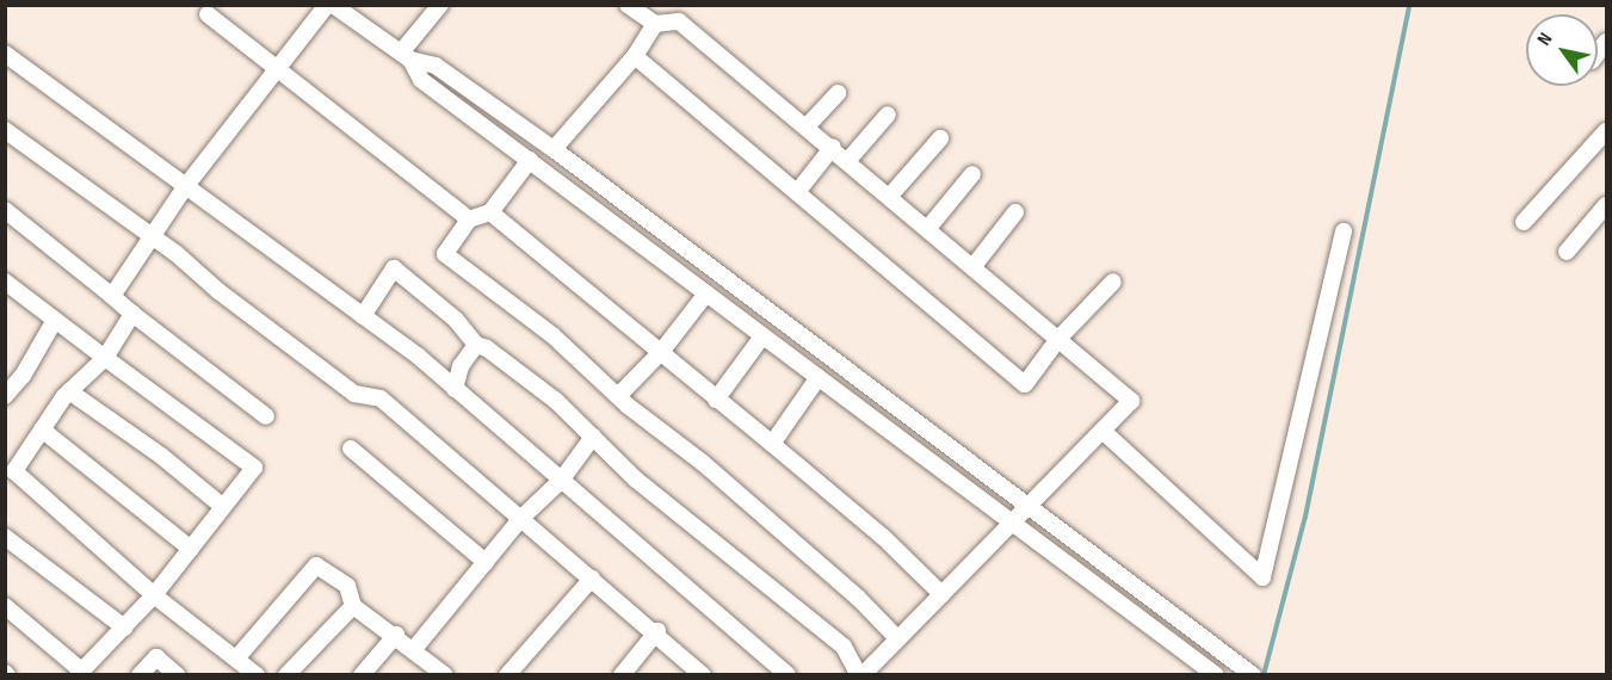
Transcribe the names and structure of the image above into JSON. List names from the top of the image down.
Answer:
{
  "north": "top left"
}
